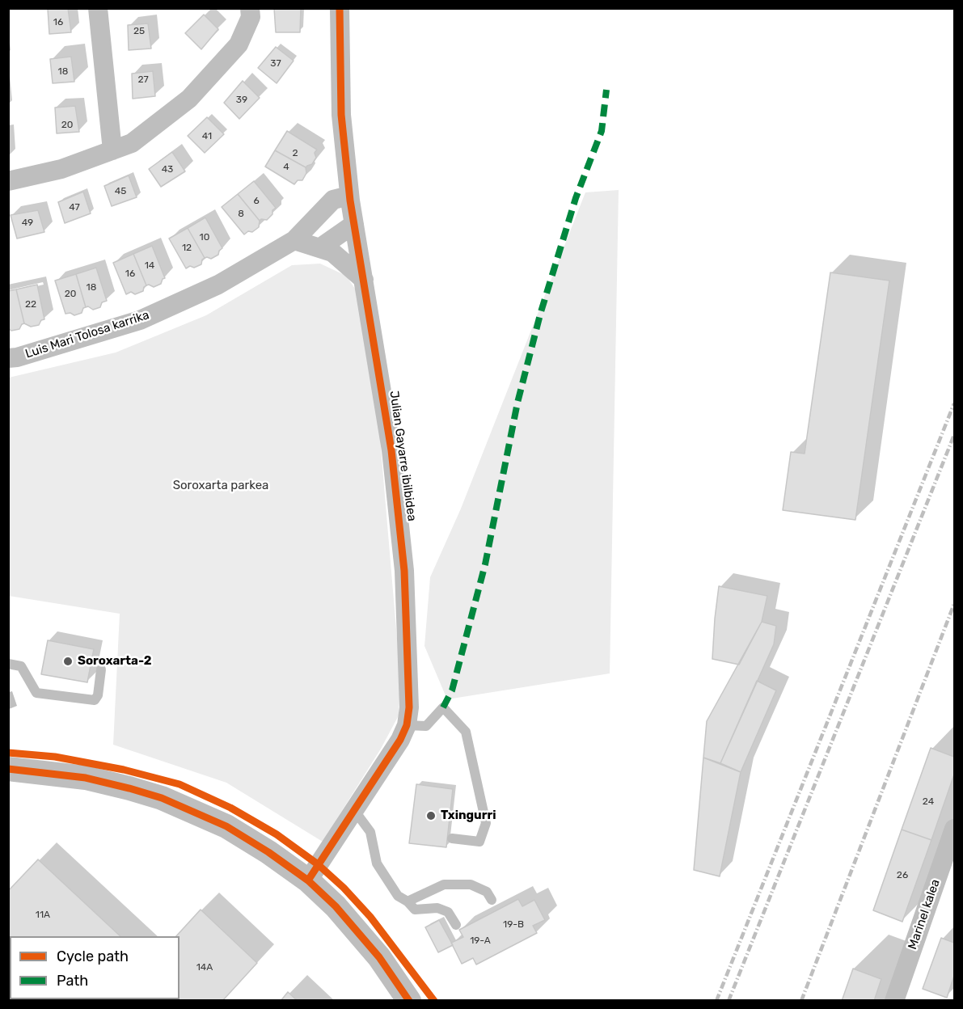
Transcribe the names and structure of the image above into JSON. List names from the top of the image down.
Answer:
{
  "streets": {
    "street": ["Luis Mari Tolosa karrika", "Julian Gayarre ibilbidea", "Marinel kalea"]
  },
  "crossings": [
    ["Luis Mari Tolosa karrika", "Julian Gayarre ibilbidea"]
  ],
  "parks": ["Soroxarta parkea"],
  "places": ["Soroxarta-2", "Txingurri"],
  "house_numbers": [
    "16",
    "25",
    "37",
    "18",
    "27",
    "39",
    "20",
    "41",
    "2",
    "4",
    "43",
    "45",
    "6",
    "47",
    "8",
    "49",
    "10",
    "12",
    "14",
    "16",
    "18",
    "20",
    "22",
    "24",
    "26",
    "11A",
    "19-B",
    "19-A",
    "14A"
  ],
  "legend": ["Cycle path", "Path"]
}
